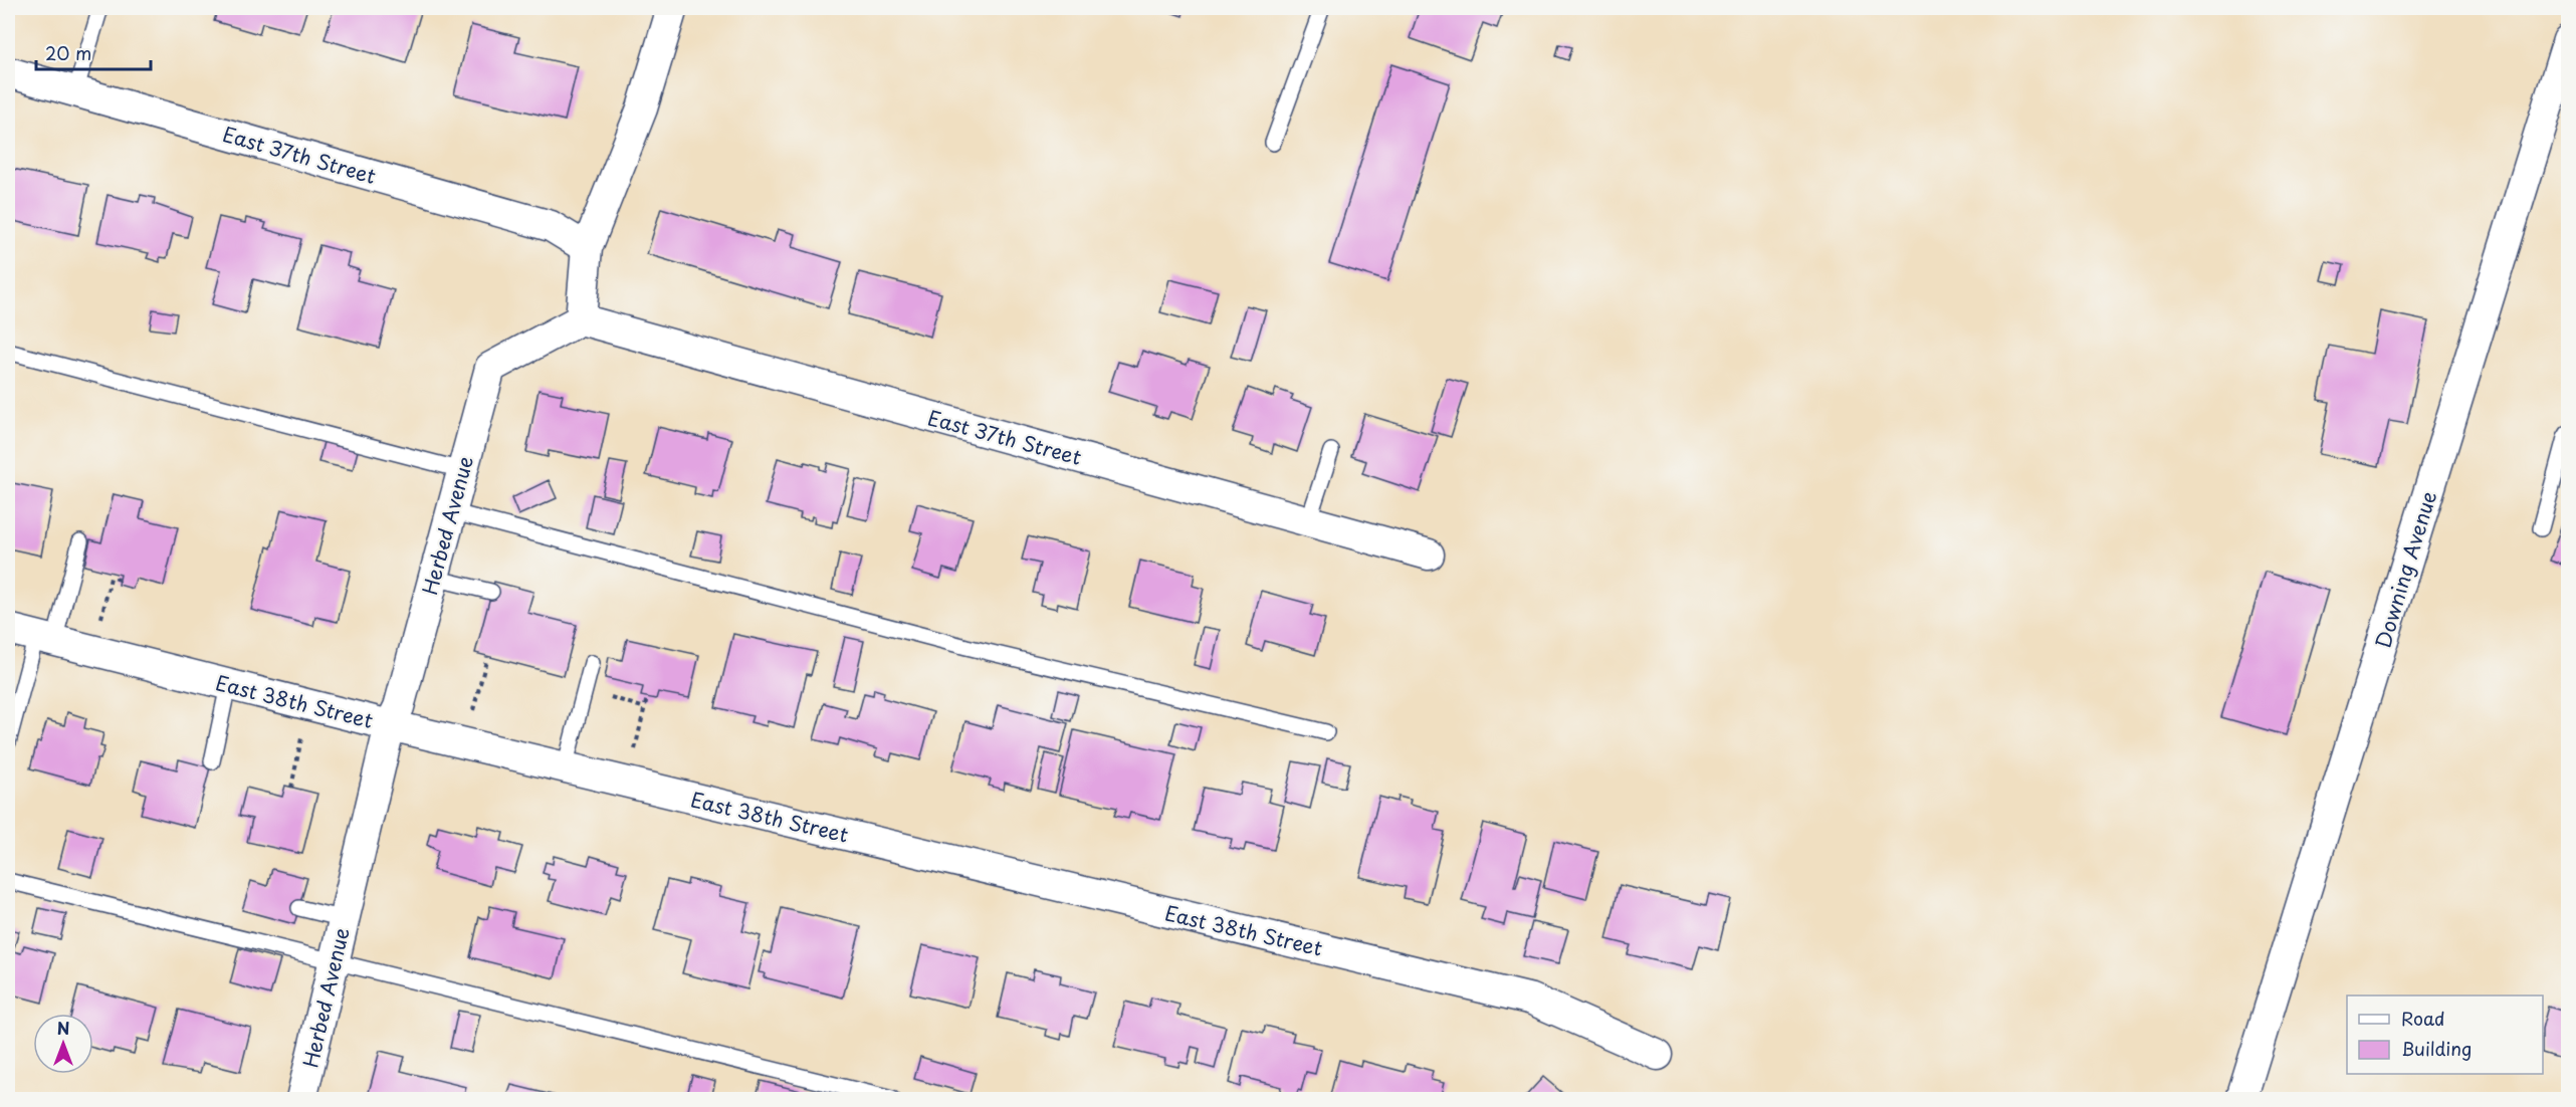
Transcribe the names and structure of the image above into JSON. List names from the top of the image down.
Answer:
{
  "streets": {
    "street": [
      "East 37th Street",
      "Herbed Avenue",
      "Downing Avenue",
      "East 38th Street"
    ]
  },
  "crossings": [
    ["East 37th Street", "Herbed Avenue"],
    ["Herbed Avenue", "East 38th Street"]
  ],
  "legend": ["Road", "Building"],
  "scale_bar": "20 m",
  "north": "top"
}
